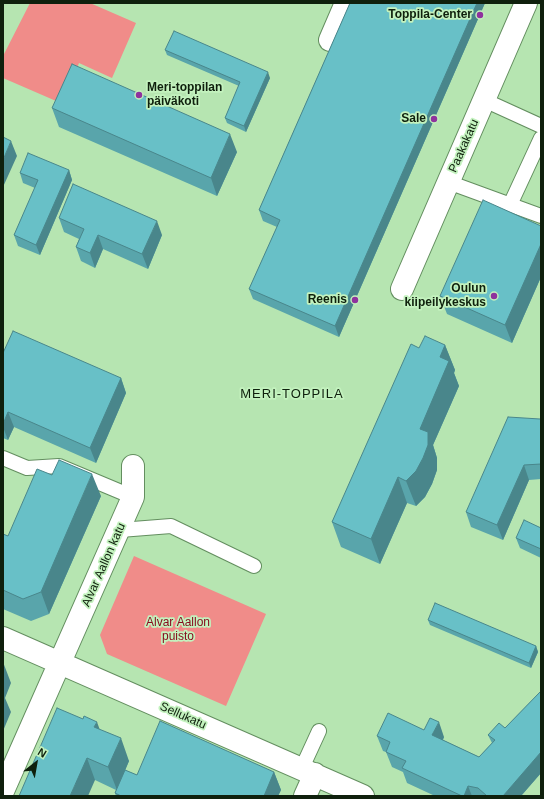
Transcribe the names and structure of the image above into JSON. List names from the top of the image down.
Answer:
{
  "streets": {
    "street": ["Paakakatu", "Alvar Aallon katu", "Sellukatu"]
  },
  "crossings": [
    ["Alvar Aallon katu", "Sellukatu"]
  ],
  "districts": ["MERI-TOPPILA"],
  "parks": ["Alvar Aallon puisto"],
  "places": [
    "Toppila-Center",
    "Meri-toppilan päiväkoti",
    "Sale",
    "Oulun kiipeilykeskus",
    "Reenis"
  ],
  "north": "top right"
}
